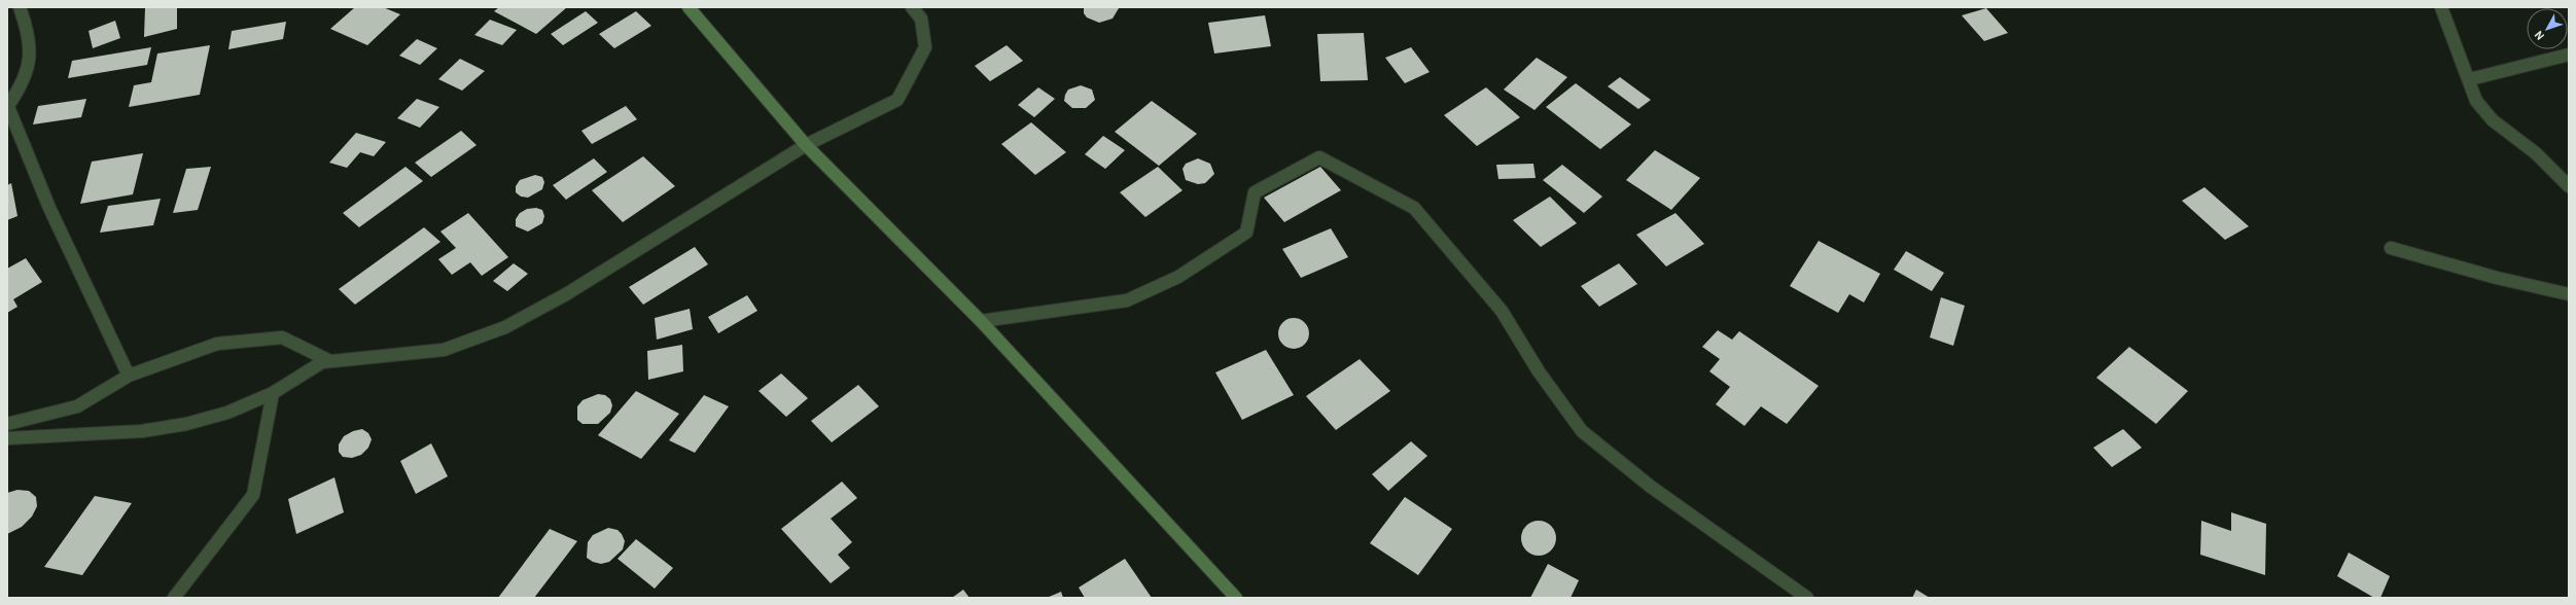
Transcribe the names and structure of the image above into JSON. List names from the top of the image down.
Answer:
{
  "north": "bottom left"
}
